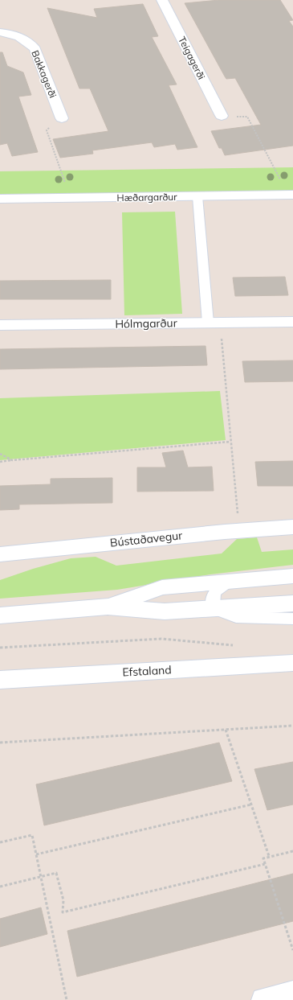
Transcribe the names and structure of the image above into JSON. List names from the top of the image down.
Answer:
{
  "streets": {
    "street": [
      "Teigagerði",
      "Bakkagerði",
      "Hæðargarður",
      "Hólmgarður",
      "Bústaðavegur",
      "Efstaland"
    ]
  }
}
